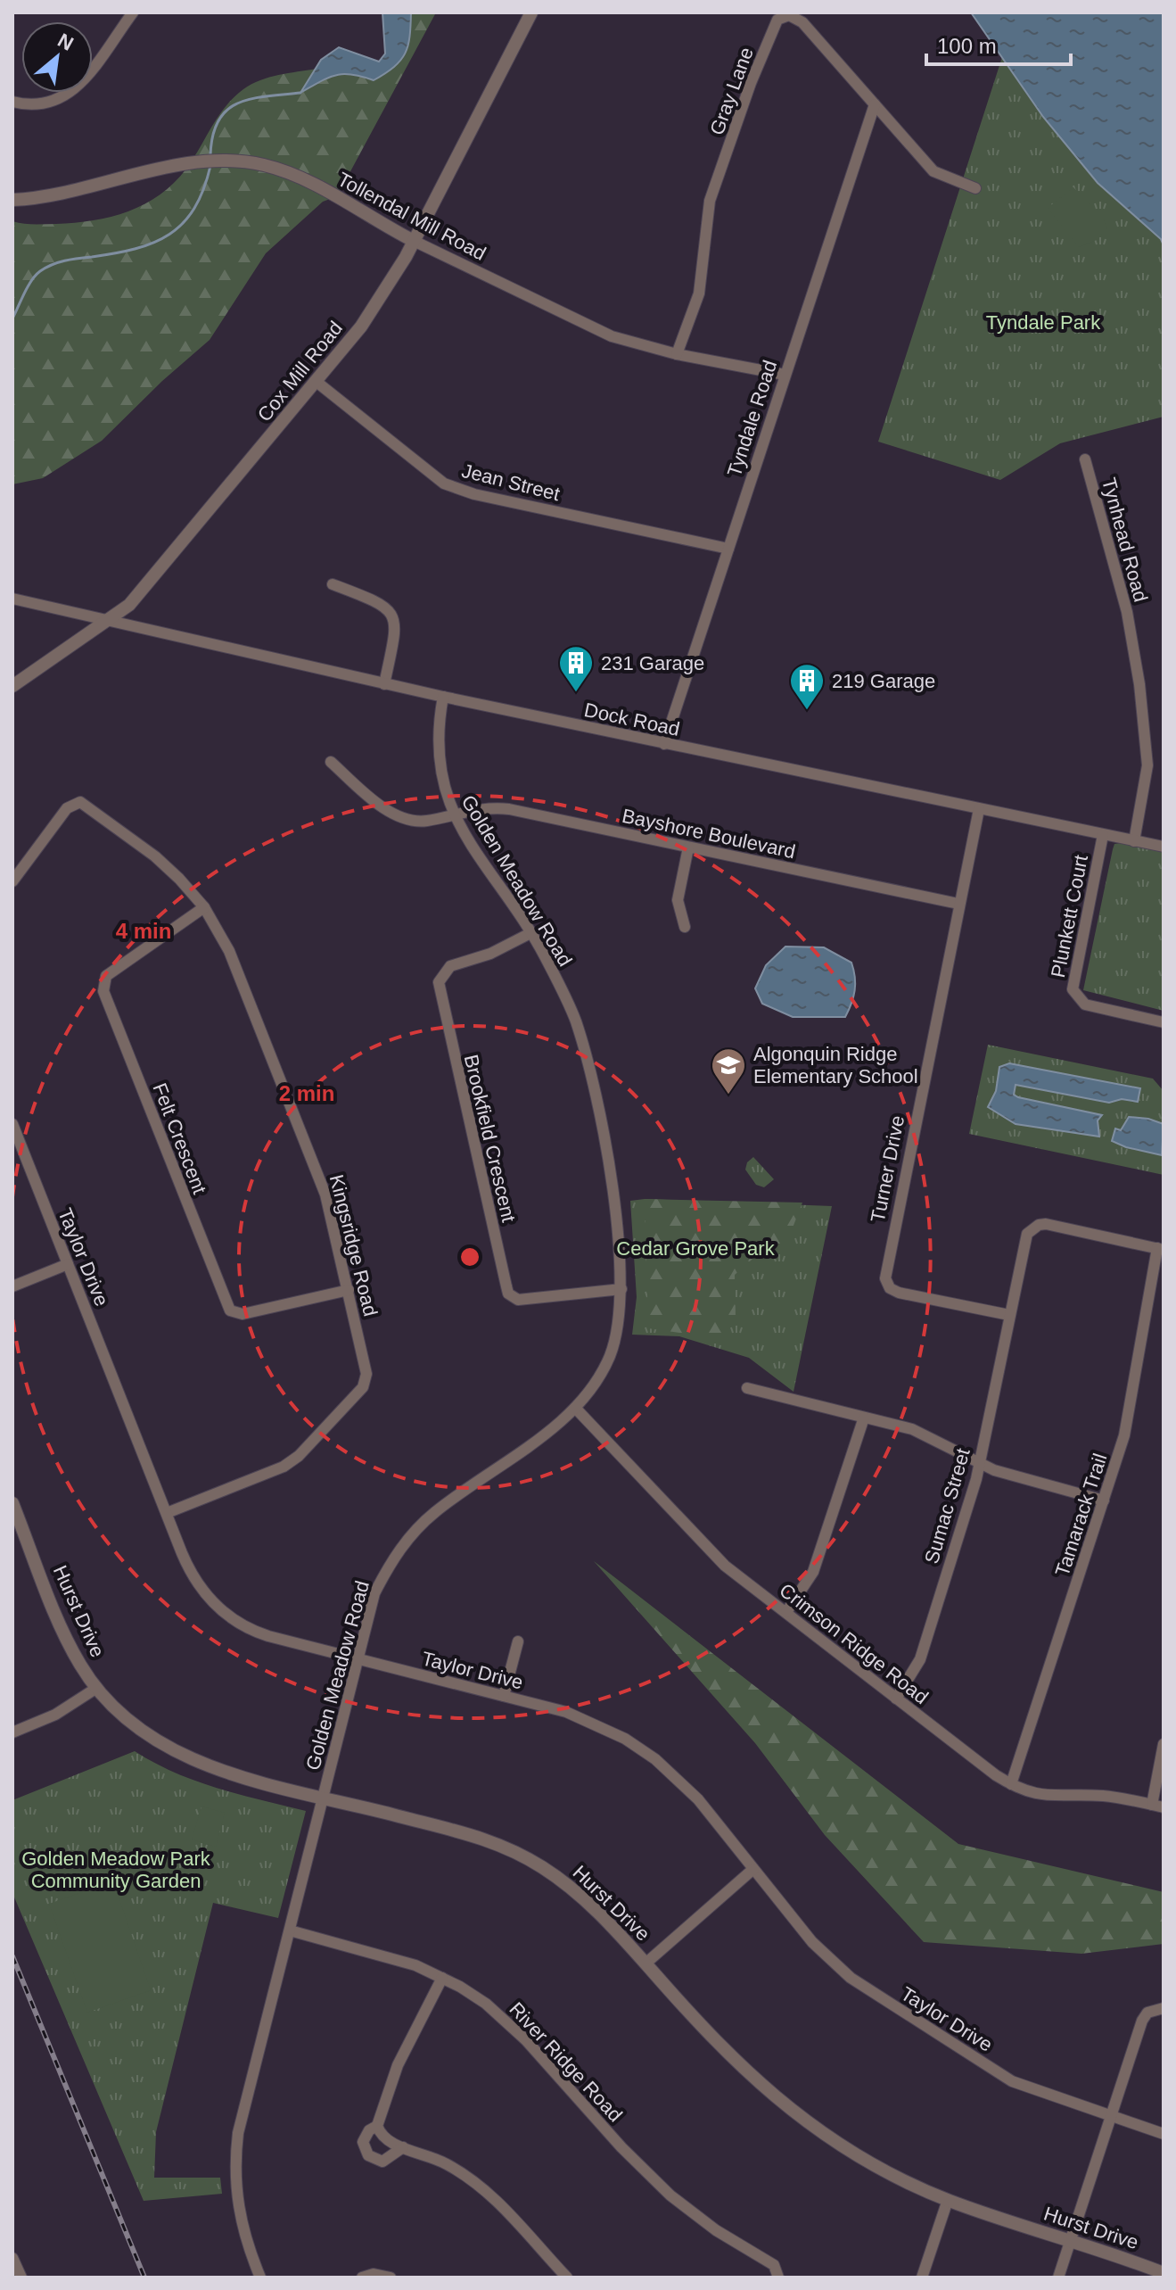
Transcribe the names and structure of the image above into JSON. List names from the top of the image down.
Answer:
{
  "streets": {
    "street": [
      "Gray Lane",
      "Tollendal Mill Road",
      "Cox Mill Road",
      "Tyndale Road",
      "Jean Street",
      "Tynhead Road",
      "Dock Road",
      "Bayshore Boulevard",
      "Golden Meadow Road",
      "Plunkett Court",
      "Felt Crescent",
      "Brookfield Crescent",
      "Turner Drive",
      "Kingsridge Road",
      "Taylor Drive",
      "Sumac Street",
      "Tamarack Trail",
      "Hurst Drive",
      "Crimson Ridge Road",
      "River Ridge Road"
    ]
  },
  "crossings": [
    ["Gray Lane", "Tollendal Mill Road"],
    ["Gray Lane", "Tyndale Road"],
    ["Tollendal Mill Road", "Cox Mill Road"],
    ["Tollendal Mill Road", "Tyndale Road"],
    ["Cox Mill Road", "Jean Street"],
    ["Cox Mill Road", "Dock Road"],
    ["Tyndale Road", "Jean Street"],
    ["Tyndale Road", "Dock Road"],
    ["Tynhead Road", "Dock Road"],
    ["Dock Road", "Golden Meadow Road"],
    ["Dock Road", "Plunkett Court"],
    ["Dock Road", "Turner Drive"],
    ["Bayshore Boulevard", "Golden Meadow Road"],
    ["Bayshore Boulevard", "Turner Drive"],
    ["Golden Meadow Road", "Brookfield Crescent"],
    ["Golden Meadow Road", "Taylor Drive"],
    ["Golden Meadow Road", "Hurst Drive"],
    ["Golden Meadow Road", "Crimson Ridge Road"],
    ["Golden Meadow Road", "River Ridge Road"],
    ["Felt Crescent", "Kingsridge Road"],
    ["Turner Drive", "Sumac Street"],
    ["Kingsridge Road", "Taylor Drive"],
    ["Sumac Street", "Tamarack Trail"],
    ["Sumac Street", "Crimson Ridge Road"],
    ["Tamarack Trail", "Crimson Ridge Road"]
  ],
  "parks": ["Tyndale Park", "Cedar Grove Park", "Golden Meadow Park Community Garden"],
  "places": {
    "building": ["231 Garage", "219 Garage"],
    "school or university": ["Algonquin Ridge Elementary School"]
  },
  "scale_bar": "100 m",
  "north": "top right",
  "rings": ["4 min", "2 min"]
}
